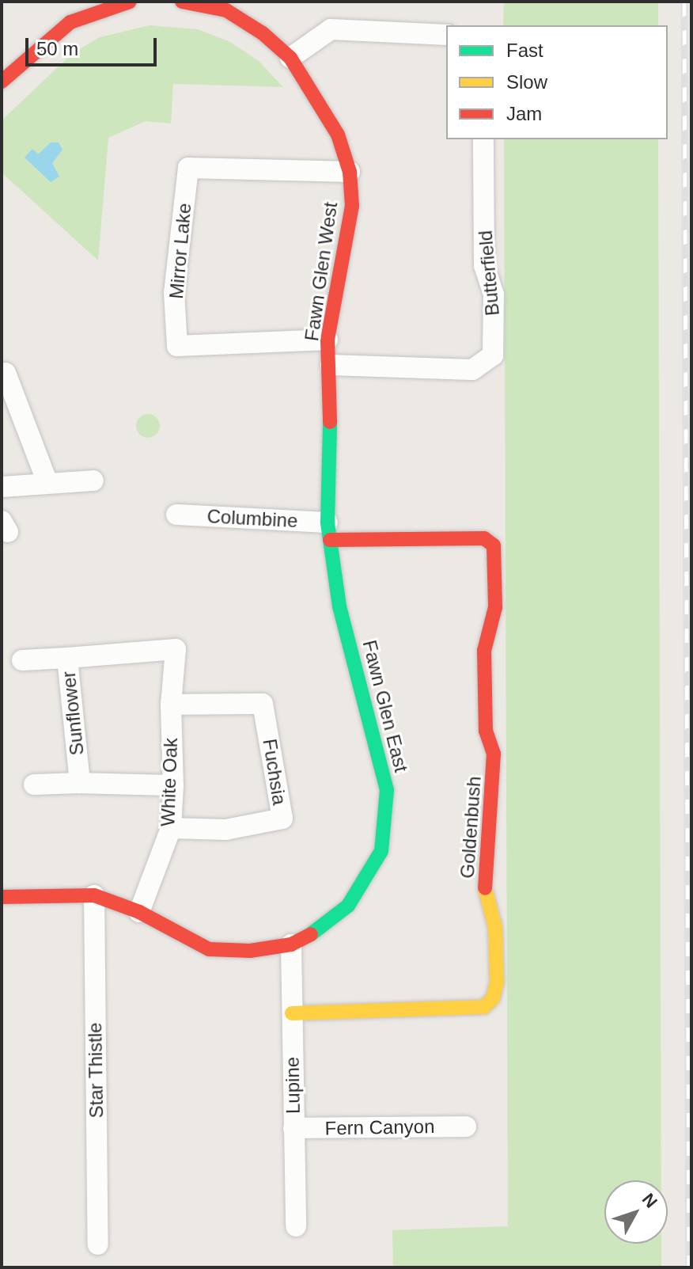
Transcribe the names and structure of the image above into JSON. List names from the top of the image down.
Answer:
{
  "streets": {
    "street": [
      "Mirror Lake",
      "Fawn Glen West",
      "Butterfield",
      "Columbine",
      "Fawn Glen East",
      "Sunflower",
      "Fuchsia",
      "White Oak",
      "Goldenbush",
      "Star Thistle",
      "Lupine",
      "Fern Canyon"
    ]
  },
  "crossings": [
    ["Mirror Lake", "Fawn Glen West"],
    ["Fawn Glen West", "Butterfield"],
    ["Fawn Glen West", "Fawn Glen East"],
    ["Butterfield", "Fawn Glen East"],
    ["Columbine", "Fawn Glen East"],
    ["Columbine", "Goldenbush"],
    ["Fawn Glen East", "White Oak"],
    ["Fawn Glen East", "Goldenbush"],
    ["Fawn Glen East", "Star Thistle"],
    ["Fawn Glen East", "Lupine"],
    ["Sunflower", "White Oak"],
    ["Fuchsia", "White Oak"],
    ["Goldenbush", "Lupine"],
    ["Lupine", "Fern Canyon"]
  ],
  "legend": ["Fast", "Slow", "Jam"],
  "scale_bar": "50 m",
  "north": "top right"
}
